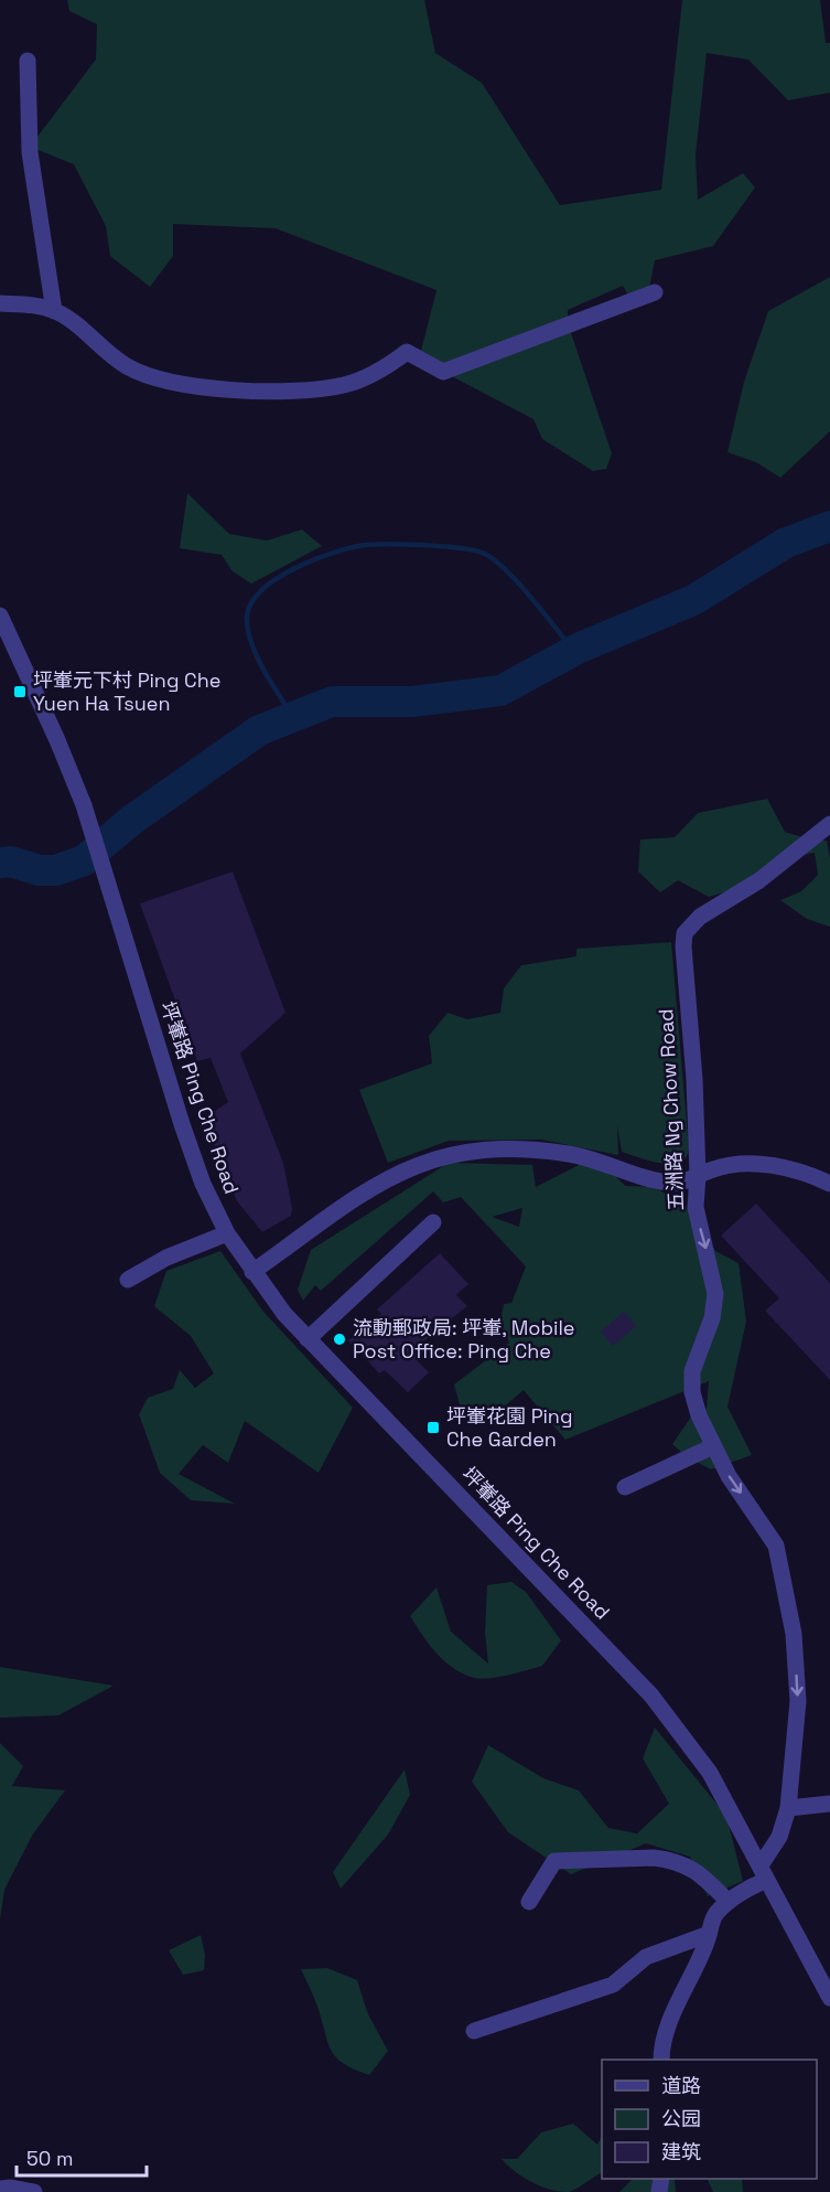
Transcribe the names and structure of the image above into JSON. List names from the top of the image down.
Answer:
{
  "streets": {
    "street": ["坪輋路 Ping Che Road", "五洲路 Ng Chow Road"]
  },
  "crossings": [
    ["坪輋路 Ping Che Road", "五洲路 Ng Chow Road"]
  ],
  "one_way": ["五洲路 Ng Chow Road"],
  "places": {
    "transit": ["坪輋元下村 Ping Che Yuen Ha Tsuen", "坪輋花園 Ping Che Garden"],
    "other": ["流動郵政局: 坪輋, Mobile Post Office: Ping Che"]
  },
  "legend": ["道路", "公园", "建筑"],
  "scale_bar": "50 m"
}
